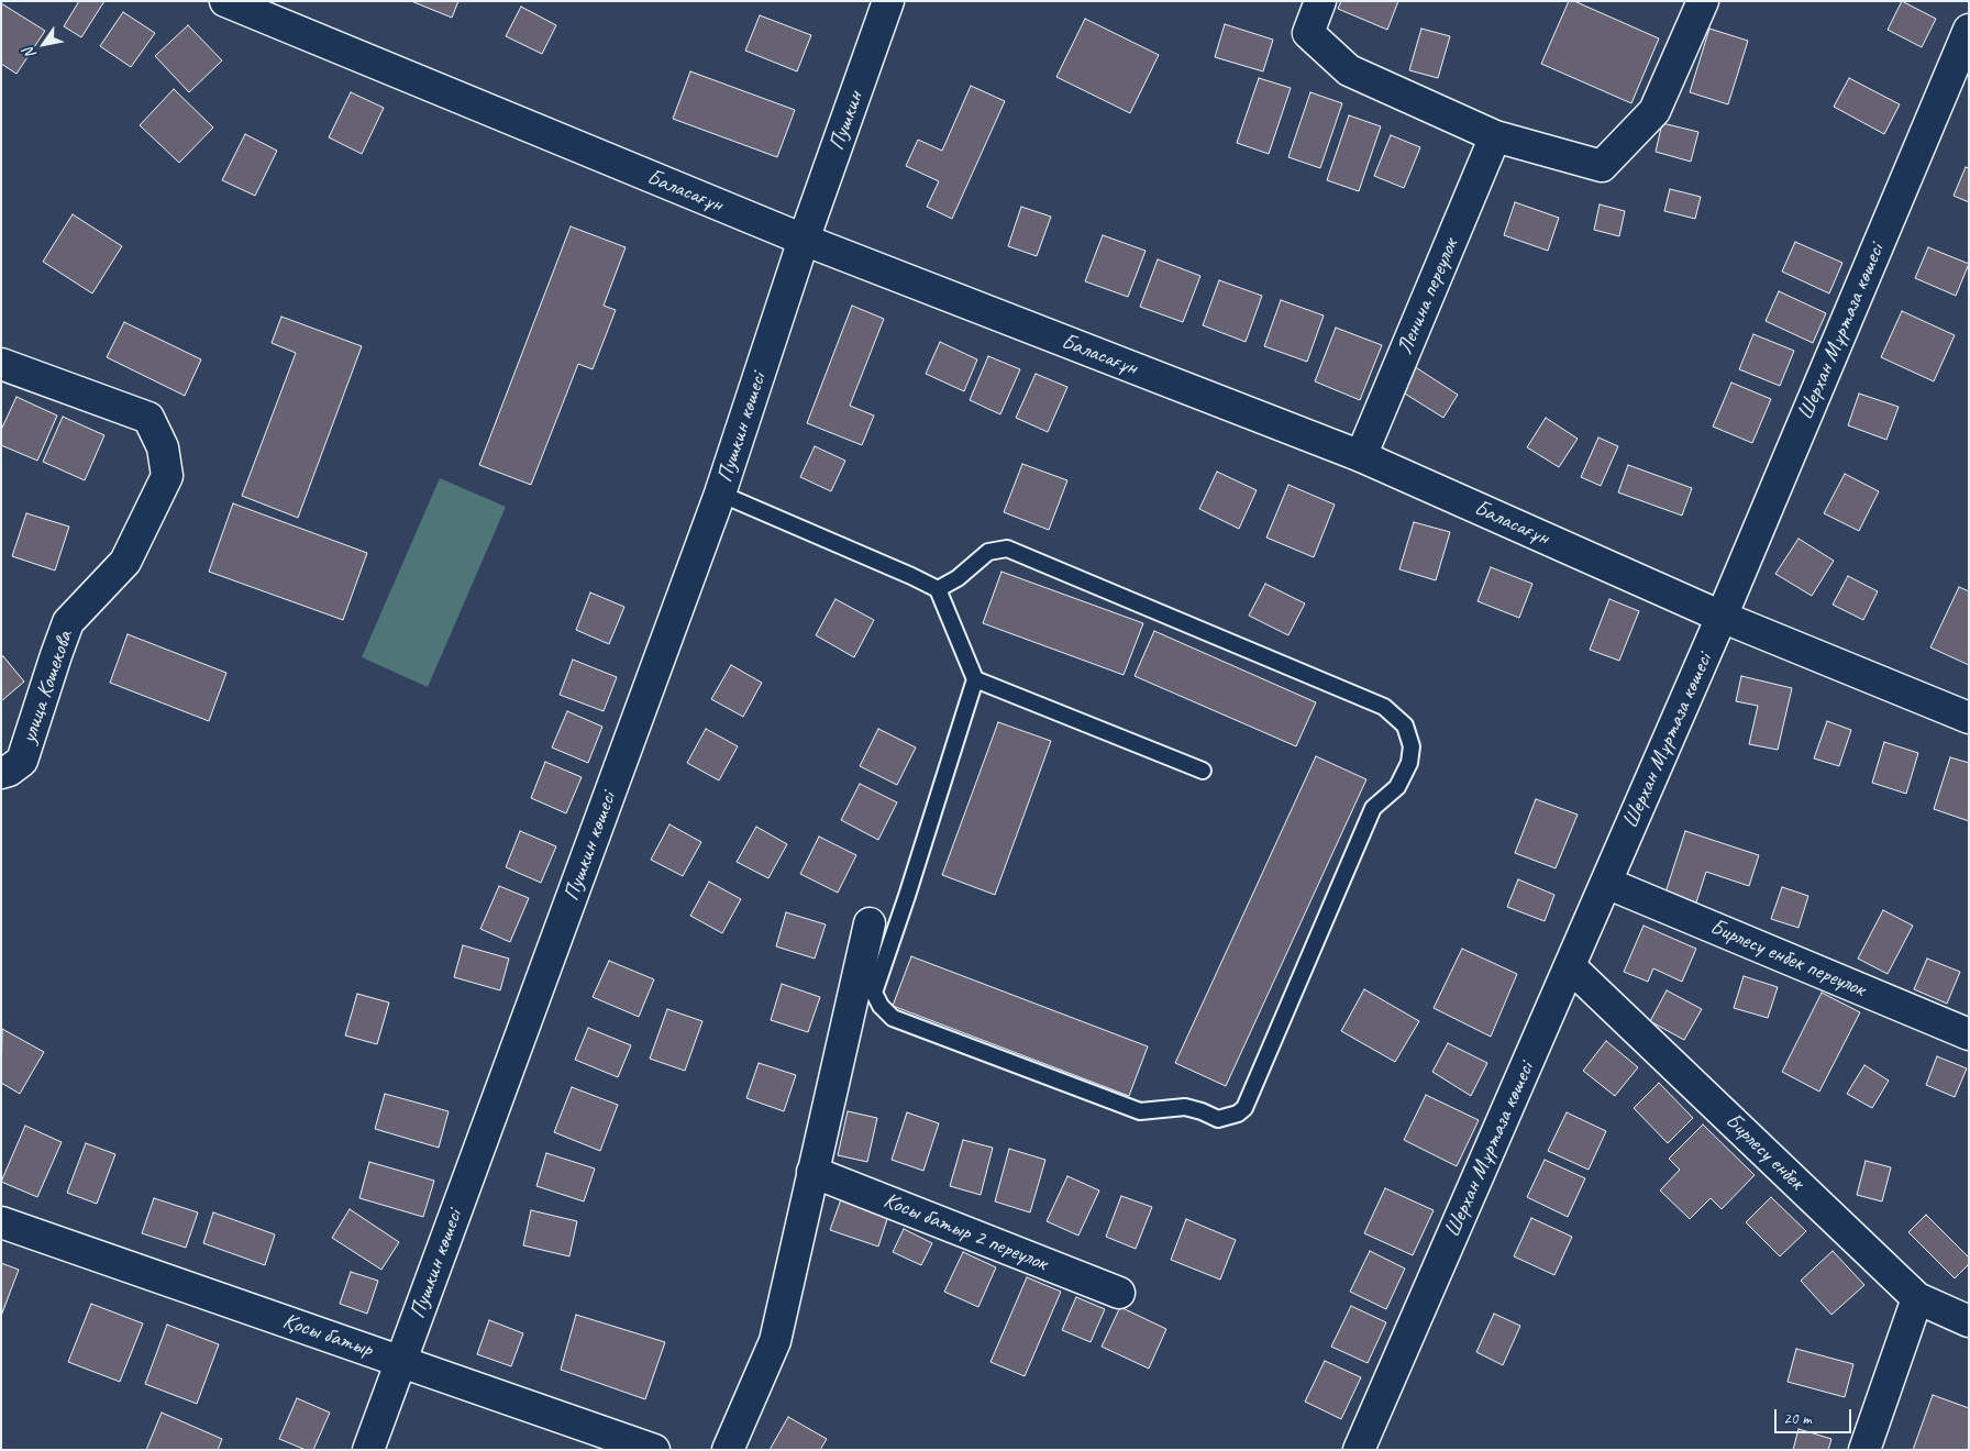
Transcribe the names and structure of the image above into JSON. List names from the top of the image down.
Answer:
{
  "streets": {
    "street": [
      "Пушкин",
      "Баласағұн",
      "Ленина переулок",
      "Шерхан Мұртаза көшесі",
      "Пушкин көшесі",
      "улица Кошекова",
      "Бирлесу енбек переулок",
      "Бирлесу енбек",
      "Косы батыр 2 переулок",
      "Қосы батыр"
    ]
  },
  "crossings": [
    ["Пушкин", "Баласағұн"],
    ["Пушкин", "Пушкин көшесі"],
    ["Баласағұн", "Ленина переулок"],
    ["Баласағұн", "Шерхан Мұртаза көшесі"],
    ["Баласағұн", "Пушкин көшесі"],
    ["Шерхан Мұртаза көшесі", "Бирлесу енбек переулок"],
    ["Шерхан Мұртаза көшесі", "Бирлесу енбек"],
    ["Пушкин көшесі", "Қосы батыр"]
  ],
  "scale_bar": "20 m",
  "north": "bottom left"
}
